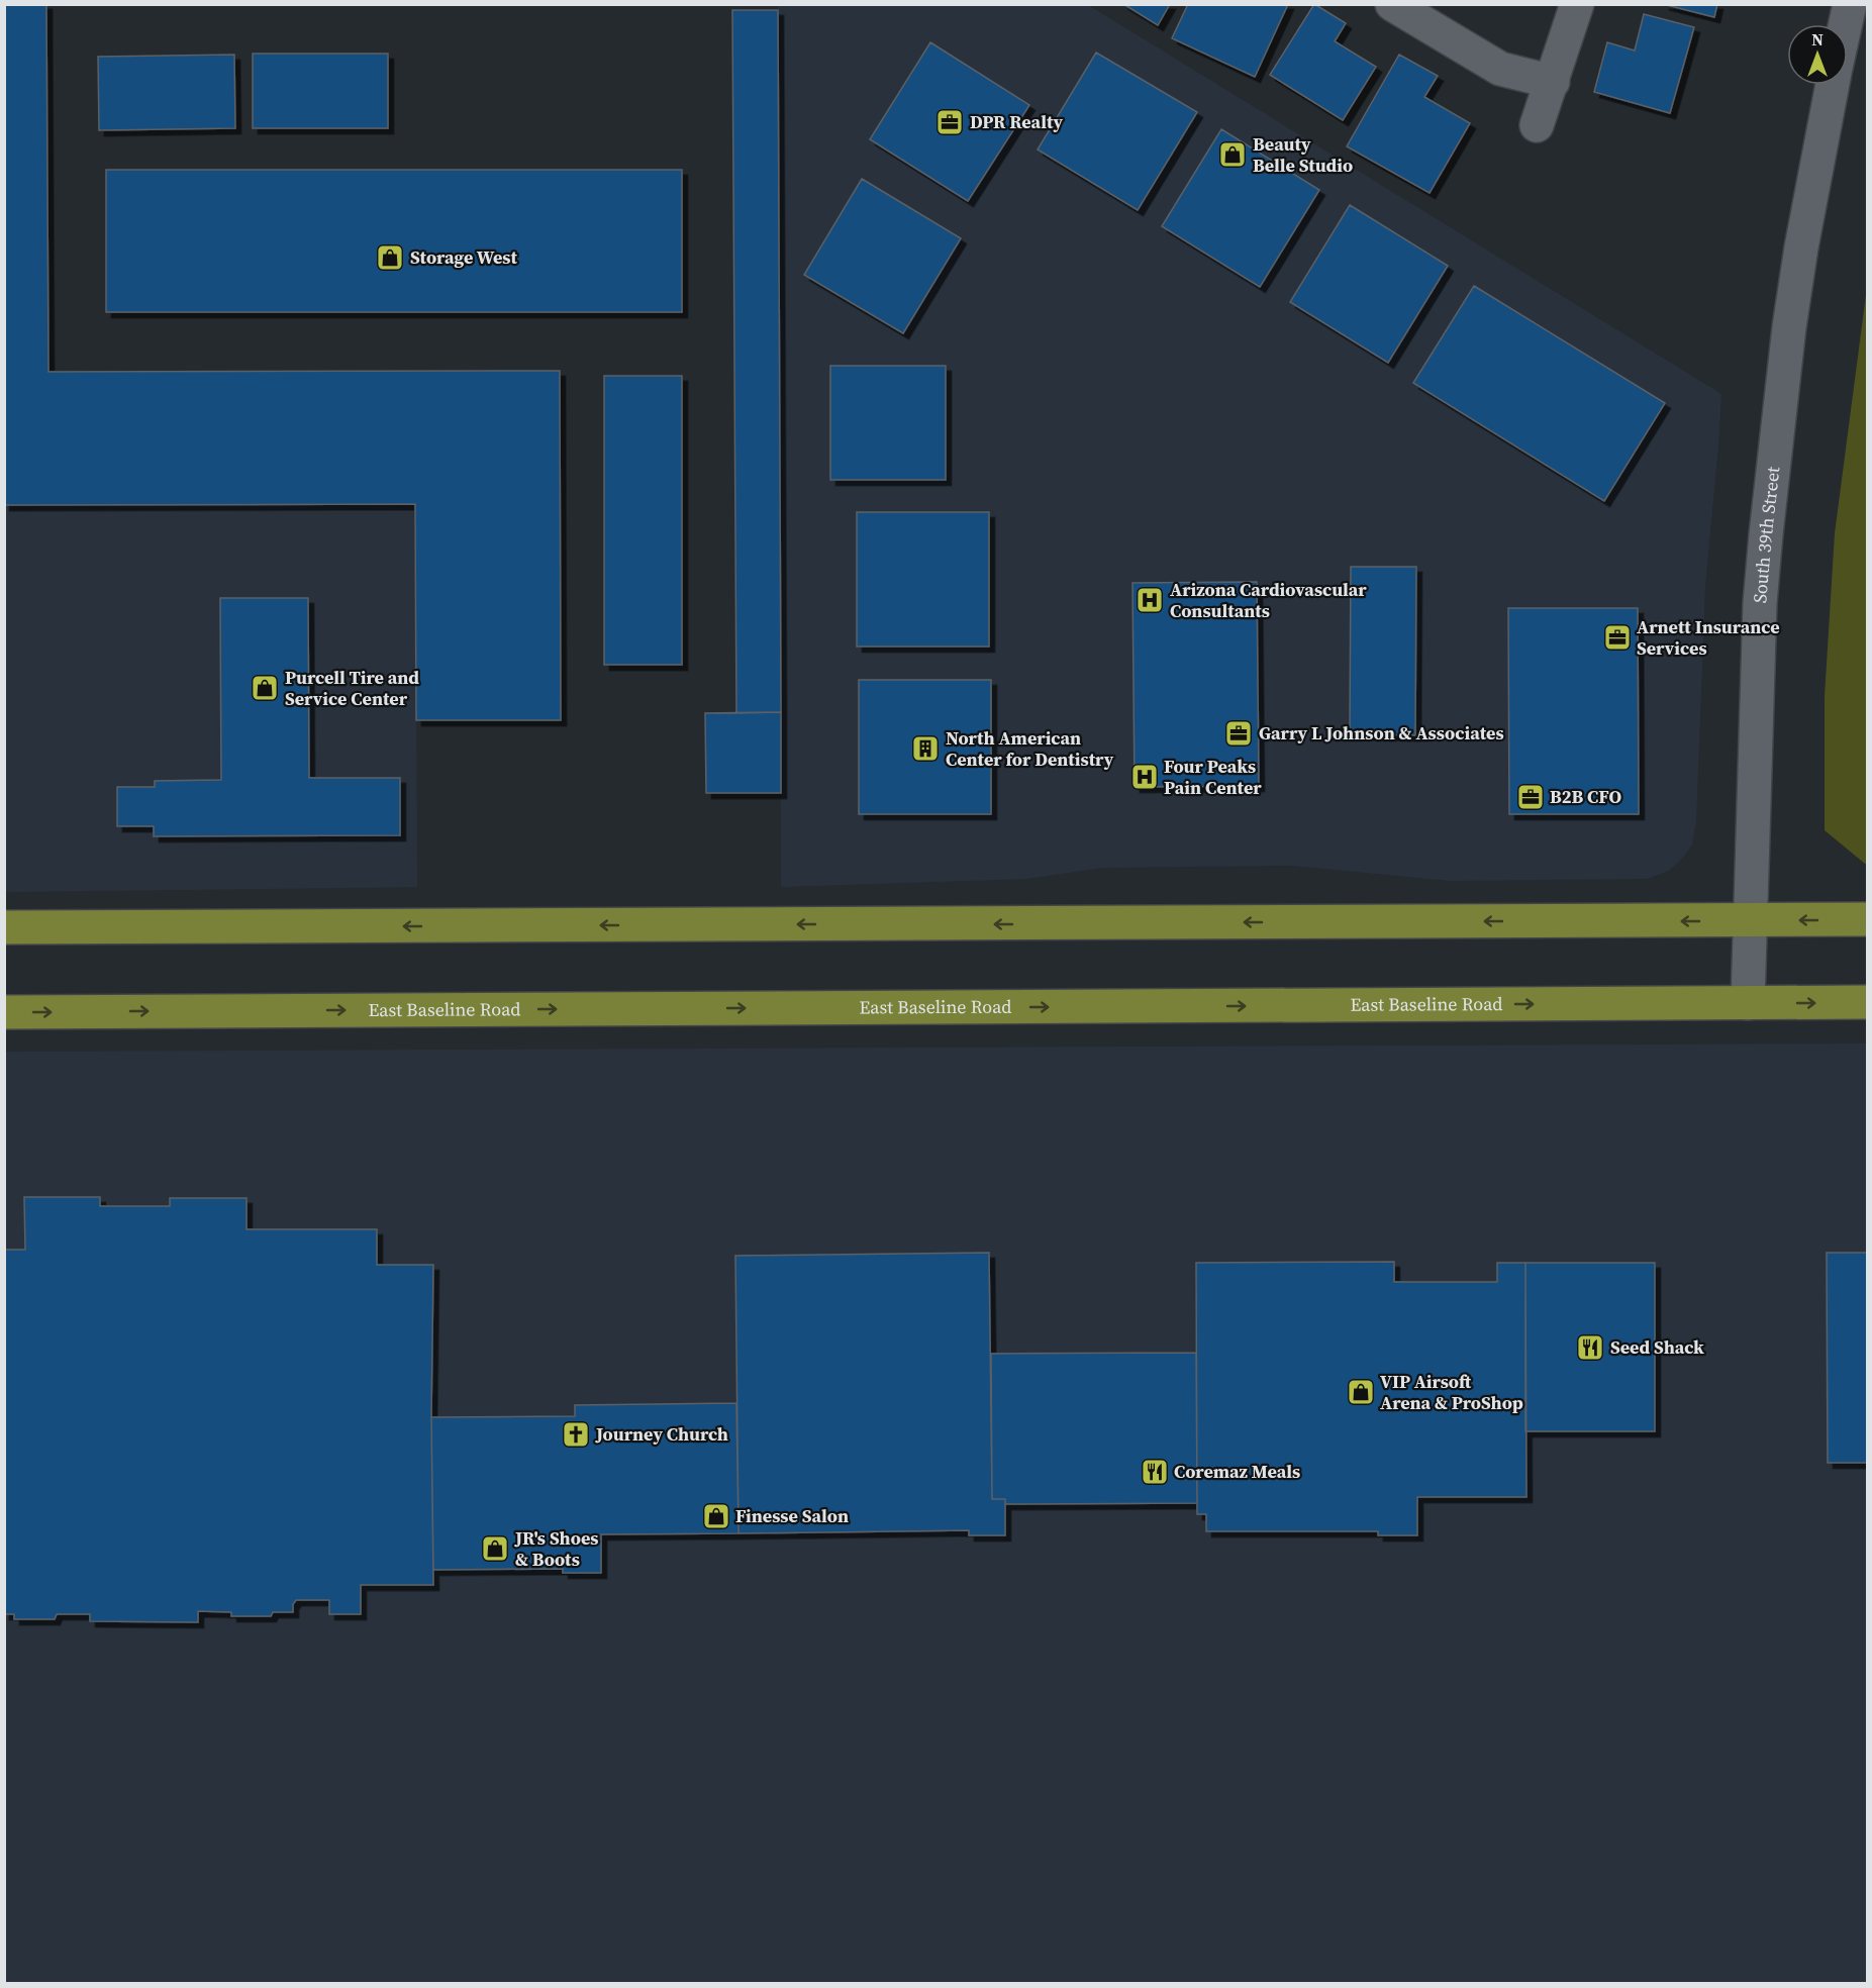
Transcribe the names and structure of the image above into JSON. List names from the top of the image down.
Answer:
{
  "streets": {
    "main road": ["East Baseline Road"],
    "street": ["South 39th Street"]
  },
  "crossings": [
    ["South 39th Street", "East Baseline Road"]
  ],
  "places": {
    "office": [
      "DPR Realty",
      "Arnett Insurance Services",
      "Garry L Johnson & Associates",
      "B2B CFO"
    ],
    "shop": [
      "Beauty Belle Studio",
      "Storage West",
      "Purcell Tire and Service Center",
      "VIP Airsoft Arena & ProShop",
      "Finesse Salon",
      "JR's Shoes & Boots"
    ],
    "hospital": ["Arizona Cardiovascular Consultants", "Four Peaks Pain Center"],
    "building": ["North American Center for Dentistry"],
    "restaurant": ["Seed Shack", "Coremaz Meals"],
    "church": ["Journey Church"]
  },
  "north": "top"
}
